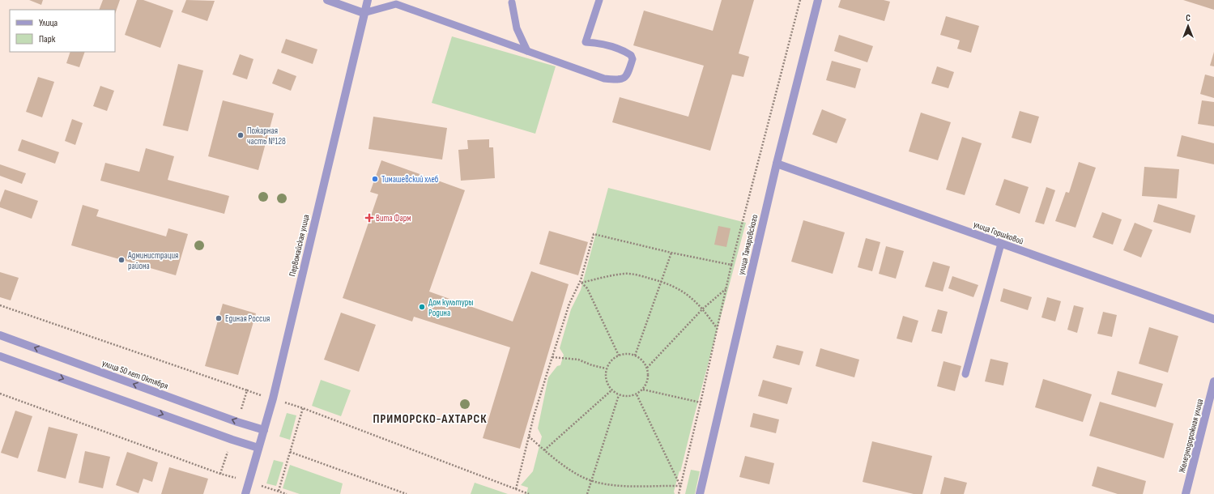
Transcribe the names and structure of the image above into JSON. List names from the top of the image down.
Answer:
{
  "streets": {
    "street": [
      "улица Горшковой",
      "улица Тамаровского",
      "Первомайская улица",
      "улица 50 лет Октября",
      "Железнодорожная улица"
    ]
  },
  "crossings": [
    ["улица Горшковой", "улица Тамаровского"],
    ["Первомайская улица", "улица 50 лет Октября"]
  ],
  "districts": ["ПРИМОРСКО-АХТАРСК"],
  "places": {
    "other": [
      "Пожарная часть №128",
      "Тимашевский хлеб",
      "Администрация района",
      "Дом культуры Родина",
      "Единая Россия"
    ],
    "health": ["Вита Фарм"]
  },
  "legend": ["Улица", "Парк"],
  "north": "top"
}
